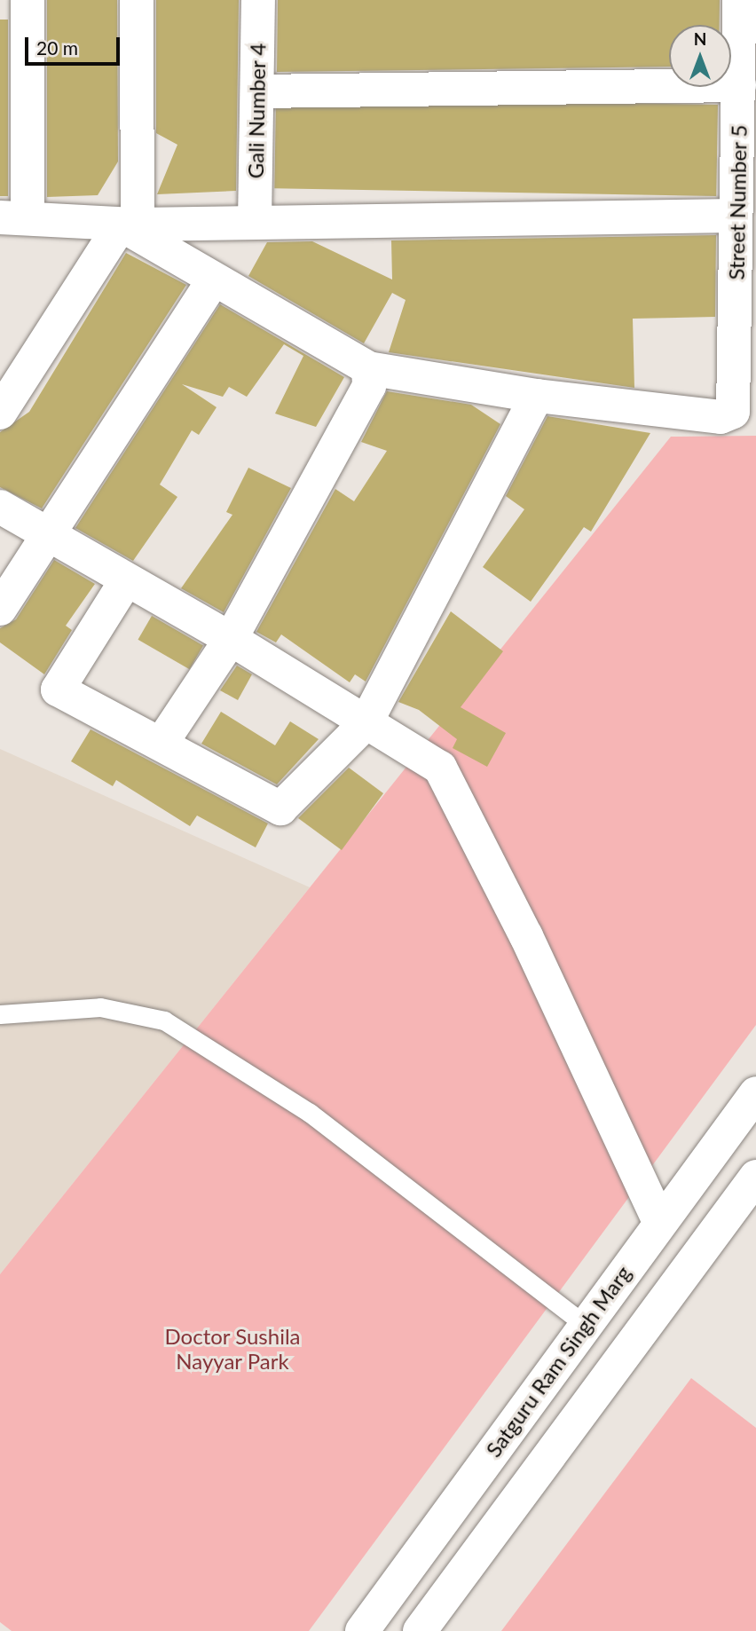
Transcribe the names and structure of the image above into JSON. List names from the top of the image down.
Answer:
{
  "streets": {
    "street": ["Gali Number 4", "Street Number 5", "Satguru Ram Singh Marg"]
  },
  "parks": ["Doctor Sushila Nayyar Park"],
  "scale_bar": "20 m",
  "north": "top"
}
